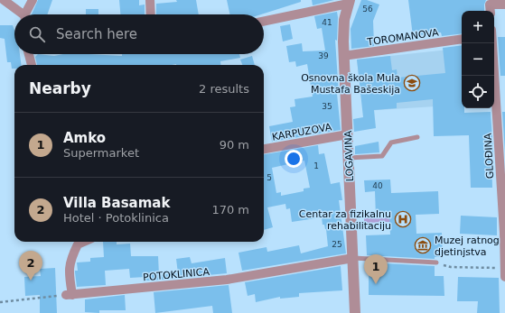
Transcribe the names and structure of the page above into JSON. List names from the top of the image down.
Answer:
{
  "streets": {
    "street": [
      "TOROMANOVA",
      "KARPUZOVA",
      "LOGAVINA",
      "GLOĐINA",
      "POTOKLINICA"
    ]
  },
  "crossings": [
    ["TOROMANOVA", "LOGAVINA"],
    ["KARPUZOVA", "LOGAVINA"],
    ["LOGAVINA", "POTOKLINICA"]
  ],
  "places": {
    "school or university": ["Osnovna škola Mula Mustafa Bašeskija"],
    "hospital": ["Centar za fizikalnu rehabilitaciju"],
    "museum": ["Muzej ratnog djetinjstva"]
  },
  "house_numbers": [
    "56",
    "41",
    "39",
    "35",
    "1",
    "5",
    "40",
    "25"
  ],
  "page": {
    "map_buttons": ["+", "−"],
    "search": "Search here",
    "heading": ["Nearby", "2 results"],
    "list": [
      {
        "mark": "1",
        "name": "Amko",
        "note": "Supermarket",
        "value": "90 m"
      },
      {
        "mark": "2",
        "name": "Villa Basamak",
        "note": "Hotel · Potoklinica",
        "value": "170 m"
      }
    ],
    "pins": ["2", "1"]
  }
}
